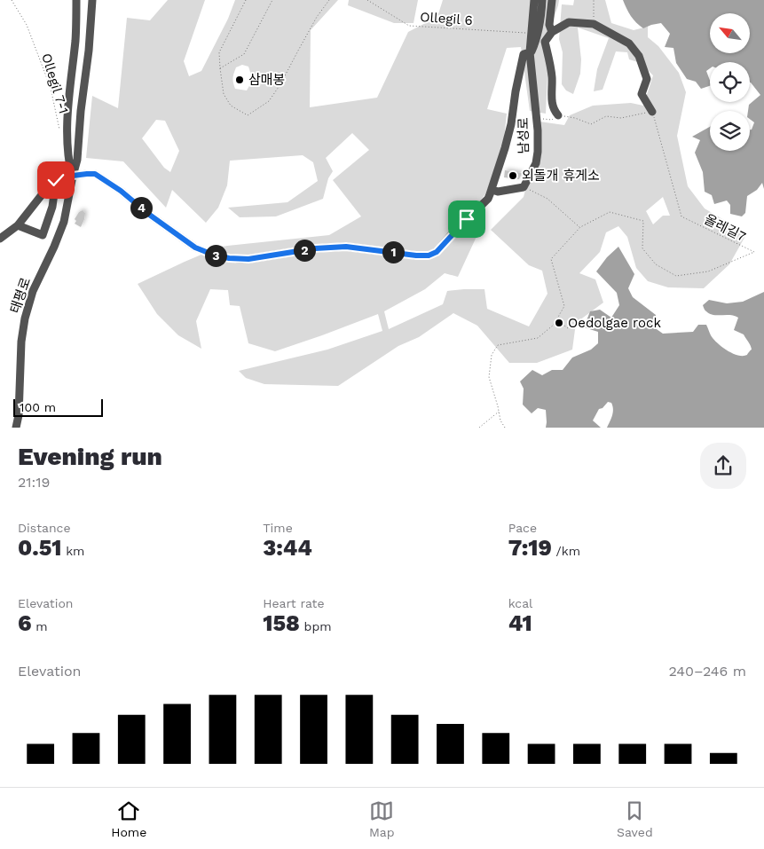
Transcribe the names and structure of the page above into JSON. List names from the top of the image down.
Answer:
{
  "streets": {
    "street": ["남성로", "태평로"],
    "path": ["Ollegil 6", "Ollegil 7-1", "올레길7"]
  },
  "crossings": [
    ["Ollegil 6", "남성로"]
  ],
  "places": ["삼매봉", "외돌개 휴게소", "Oedolgae rock"],
  "scale_bar": "100 m",
  "north": "top left",
  "page": {
    "pins": [
      "4",
      "2",
      "1",
      "3"
    ],
    "scale": "100 m",
    "heading": ["Evening run", "21:19"],
    "stats": [
      ["Distance", "0.51 km"],
      ["Time", "3:44"],
      ["Pace", "7:19 /km"],
      ["Elevation", "6 m"],
      ["Heart rate", "158 bpm"],
      ["kcal", "41"]
    ],
    "chart": ["Elevation", "240–246 m"],
    "tabs": ["Home", "Map", "Saved"]
  }
}
